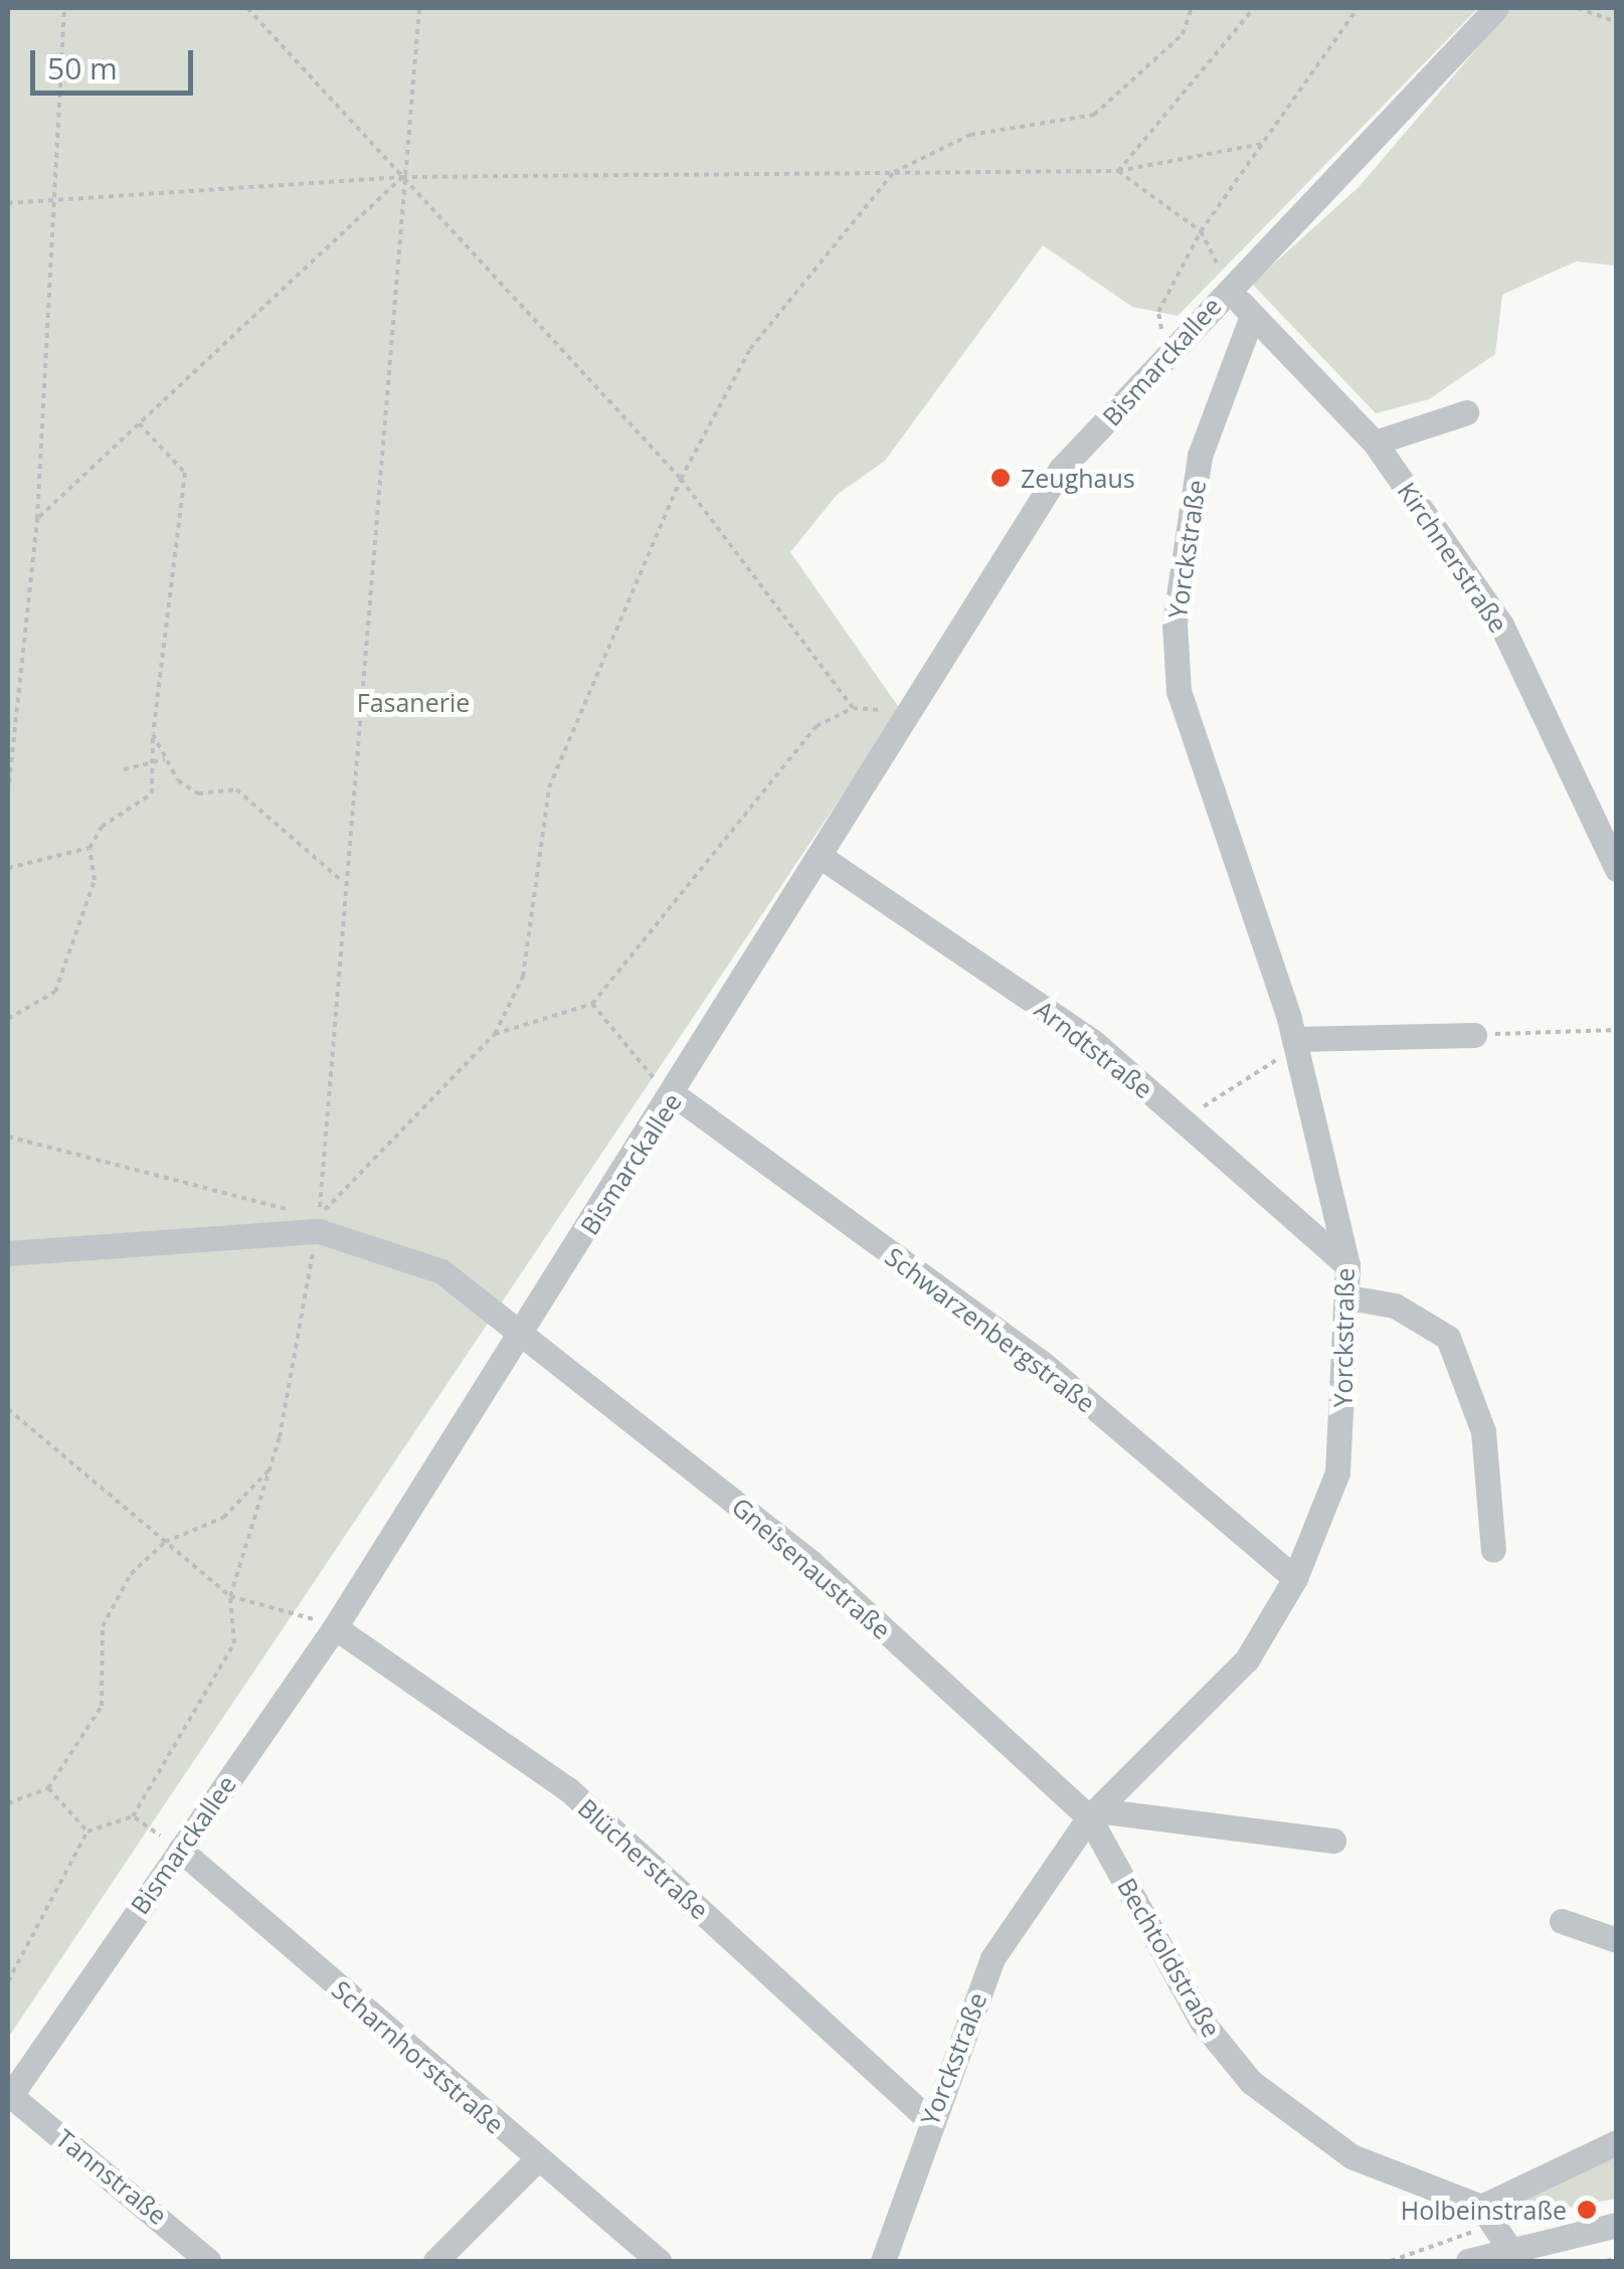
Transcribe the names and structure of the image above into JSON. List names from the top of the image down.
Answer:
{
  "streets": {
    "street": [
      "Bismarckallee",
      "Yorckstraße",
      "Kirchnerstraße",
      "Arndtstraße",
      "Schwarzenbergstraße",
      "Gneisenaustraße",
      "Blücherstraße",
      "Bechtoldstraße",
      "Scharnhorststraße",
      "Tannstraße"
    ]
  },
  "crossings": [
    ["Bismarckallee", "Kirchnerstraße"],
    ["Bismarckallee", "Arndtstraße"],
    ["Bismarckallee", "Schwarzenbergstraße"],
    ["Bismarckallee", "Gneisenaustraße"],
    ["Bismarckallee", "Blücherstraße"],
    ["Bismarckallee", "Scharnhorststraße"],
    ["Bismarckallee", "Tannstraße"],
    ["Yorckstraße", "Kirchnerstraße"],
    ["Yorckstraße", "Arndtstraße"],
    ["Yorckstraße", "Schwarzenbergstraße"],
    ["Yorckstraße", "Gneisenaustraße"],
    ["Yorckstraße", "Blücherstraße"],
    ["Yorckstraße", "Bechtoldstraße"],
    ["Gneisenaustraße", "Bechtoldstraße"]
  ],
  "parks": ["Fasanerie"],
  "places": ["Zeughaus", "Holbeinstraße"],
  "scale_bar": "50 m"
}
